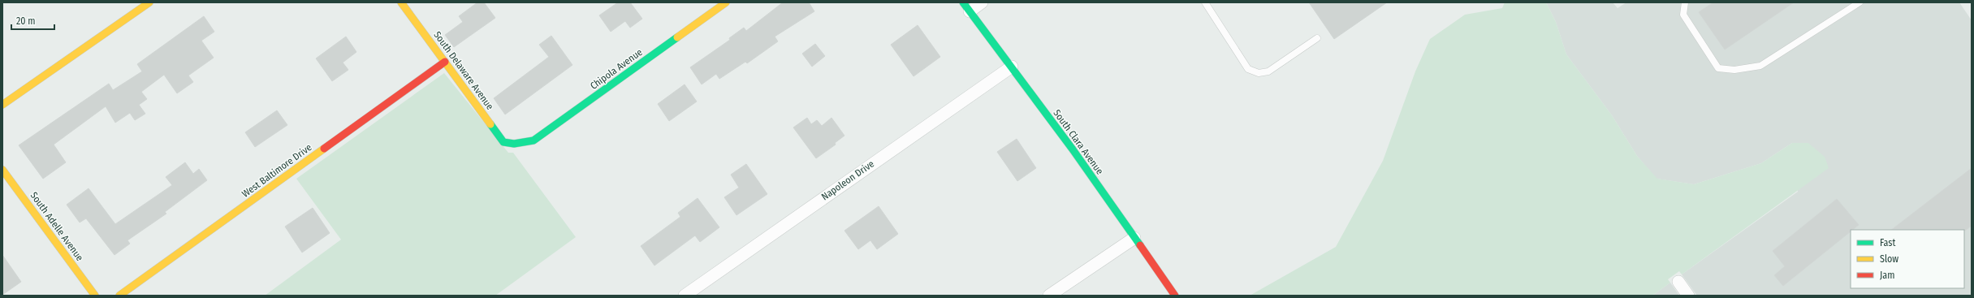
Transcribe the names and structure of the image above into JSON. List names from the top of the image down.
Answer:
{
  "streets": {
    "street": [
      "Chipola Avenue",
      "South Delaware Avenue",
      "South Clara Avenue",
      "West Baltimore Drive",
      "Napoleon Drive",
      "South Adelle Avenue"
    ]
  },
  "crossings": [
    ["Chipola Avenue", "South Delaware Avenue"],
    ["South Delaware Avenue", "West Baltimore Drive"],
    ["South Clara Avenue", "Napoleon Drive"]
  ],
  "legend": ["Fast", "Slow", "Jam"],
  "scale_bar": "20 m"
}
